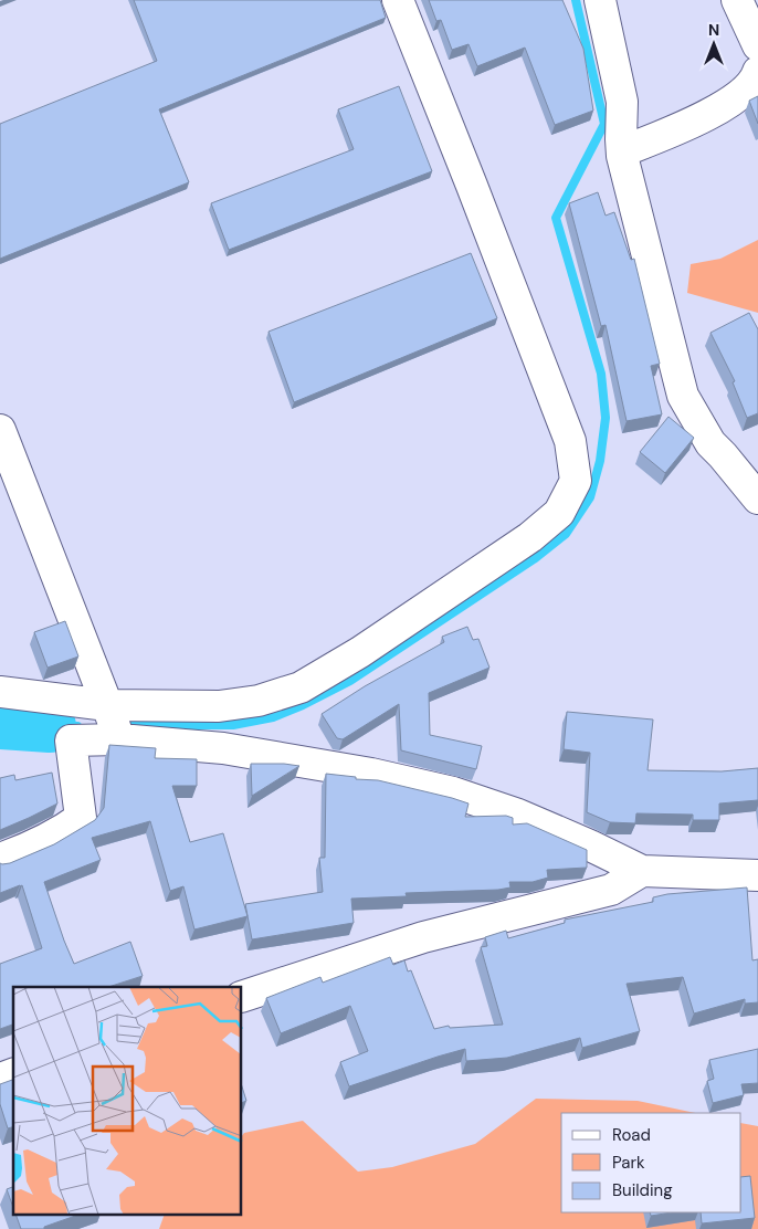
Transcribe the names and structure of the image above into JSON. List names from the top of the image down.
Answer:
{
  "legend": ["Road", "Park", "Building"],
  "north": "top"
}
